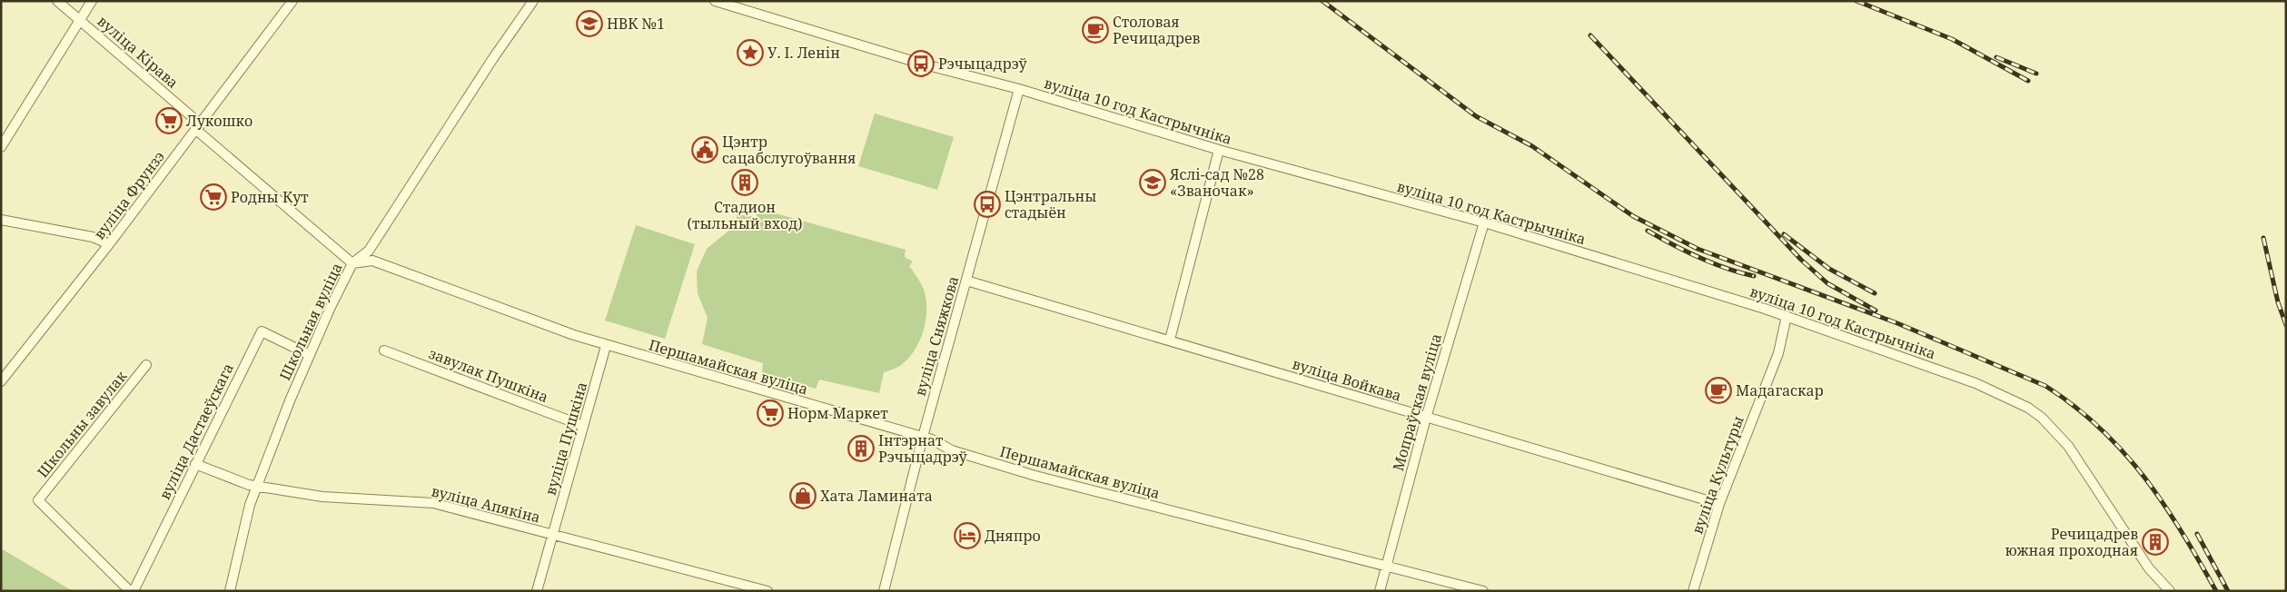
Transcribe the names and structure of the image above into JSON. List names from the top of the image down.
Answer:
{
  "streets": {
    "street": [
      "вуліца Кірава",
      "вуліца 10 год Кастрычніка",
      "вуліца Фрунзэ",
      "Школьная вуліца",
      "вуліца Сняжкова",
      "Першамайская вуліца",
      "завулак Пушкіна",
      "вуліца Войкава",
      "Мопраўская вуліца",
      "Школьны завулак",
      "вуліца Дастаеўскага",
      "вуліца Пушкіна",
      "вуліца Культуры",
      "вуліца Апякіна"
    ]
  },
  "crossings": [
    ["вуліца Кірава", "вуліца Фрунзэ"],
    ["вуліца 10 год Кастрычніка", "вуліца Сняжкова"],
    ["вуліца 10 год Кастрычніка", "Мопраўская вуліца"],
    ["вуліца 10 год Кастрычніка", "вуліца Культуры"],
    ["Школьная вуліца", "Першамайская вуліца"],
    ["Школьная вуліца", "вуліца Дастаеўскага"],
    ["Школьная вуліца", "вуліца Апякіна"],
    ["вуліца Сняжкова", "Першамайская вуліца"],
    ["вуліца Сняжкова", "вуліца Войкава"],
    ["Першамайская вуліца", "Мопраўская вуліца"],
    ["Першамайская вуліца", "вуліца Пушкіна"],
    ["завулак Пушкіна", "вуліца Пушкіна"],
    ["вуліца Войкава", "Мопраўская вуліца"],
    ["вуліца Войкава", "вуліца Культуры"],
    ["Школьны завулак", "вуліца Дастаеўскага"],
    ["вуліца Дастаеўскага", "вуліца Апякіна"],
    ["вуліца Пушкіна", "вуліца Апякіна"]
  ],
  "places": {
    "school or university": ["НВК №1", "Яслі-сад №28 «Званочак»"],
    "cafe": ["Столовая Речицадрев", "Мадагаскар"],
    "place": ["У. І. Ленін"],
    "bus stop": ["Рэчыцадрэў", "Цэнтральны стадыён"],
    "supermarket": ["Лукошко", "Родны Кут", "Норм Маркет"],
    "public building": ["Цэнтр сацабслугоўвання"],
    "building": ["Стадион (тыльный вход)", "Інтэрнат Рэчыцадрэў", "Речицадрев южная проходная"],
    "shop": ["Хата Ламината"],
    "hotel": ["Дняпро"]
  }
}
